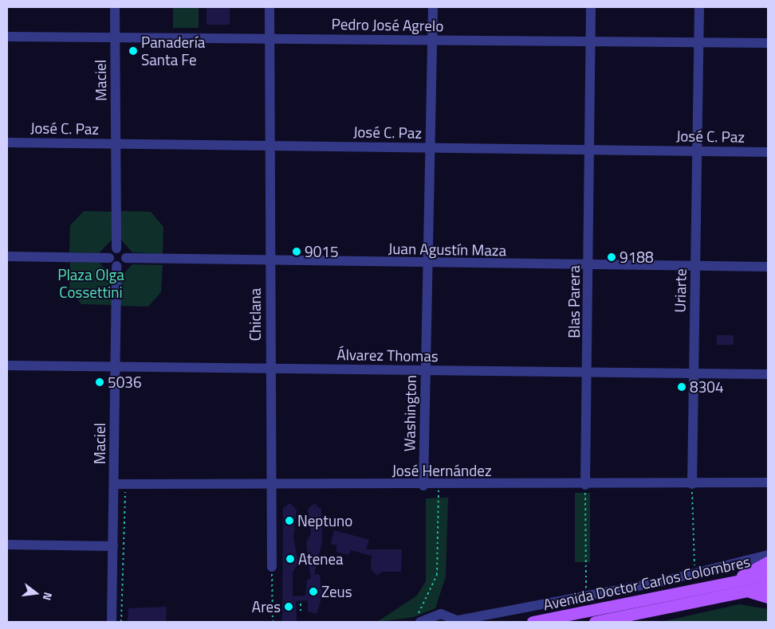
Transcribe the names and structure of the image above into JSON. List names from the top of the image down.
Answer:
{
  "streets": {
    "main road": ["Avenida Doctor Carlos Colombres"],
    "street": [
      "Pedro José Agrelo",
      "Maciel",
      "José C. Paz",
      "Juan Agustín Maza",
      "Uriarte",
      "Blas Parera",
      "Chiclana",
      "Álvarez Thomas",
      "Washington",
      "José Hernández"
    ]
  },
  "crossings": [
    ["Pedro José Agrelo", "Maciel"],
    ["Pedro José Agrelo", "Uriarte"],
    ["Pedro José Agrelo", "Blas Parera"],
    ["Pedro José Agrelo", "Chiclana"],
    ["Pedro José Agrelo", "Washington"],
    ["Maciel", "José C. Paz"],
    ["Maciel", "Álvarez Thomas"],
    ["Maciel", "José Hernández"],
    ["José C. Paz", "Uriarte"],
    ["José C. Paz", "Blas Parera"],
    ["José C. Paz", "Chiclana"],
    ["José C. Paz", "Washington"],
    ["Juan Agustín Maza", "Uriarte"],
    ["Juan Agustín Maza", "Blas Parera"],
    ["Juan Agustín Maza", "Chiclana"],
    ["Juan Agustín Maza", "Washington"],
    ["Uriarte", "Álvarez Thomas"],
    ["Uriarte", "José Hernández"],
    ["Blas Parera", "Álvarez Thomas"],
    ["Blas Parera", "José Hernández"],
    ["Chiclana", "Álvarez Thomas"],
    ["Chiclana", "José Hernández"],
    ["Álvarez Thomas", "Washington"],
    ["Washington", "José Hernández"]
  ],
  "parks": ["Plaza Olga Cossettini"],
  "places": [
    "Panadería Santa Fe",
    "9015",
    "9188",
    "5036",
    "8304",
    "Neptuno",
    "Atenea",
    "Zeus",
    "Ares"
  ],
  "north": "right"
}
